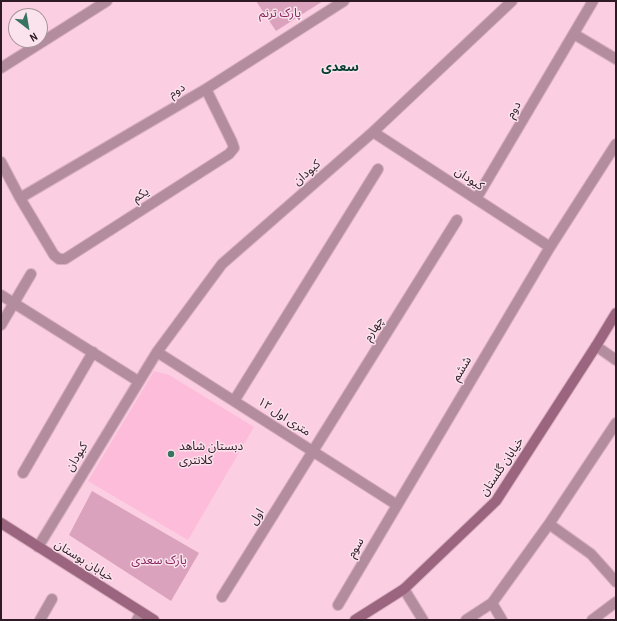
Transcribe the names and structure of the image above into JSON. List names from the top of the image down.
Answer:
{
  "streets": {
    "street": [
      "دوم",
      "کبودان",
      "کیودان",
      "یکم",
      "چهارم",
      "ششم",
      "۱۲ متری اول",
      "خیابان گلستان",
      "اول",
      "سوم",
      "خیابان بوستان"
    ]
  },
  "crossings": [
    ["دوم", "کیودان"],
    ["دوم", "یکم"],
    ["کبودان", "کیودان"],
    ["کبودان", "۱۲ متری اول"],
    ["کبودان", "خیابان بوستان"],
    ["کیودان", "ششم"],
    ["چهارم", "۱۲ متری اول"],
    ["چهارم", "اول"],
    ["ششم", "۱۲ متری اول"],
    ["ششم", "سوم"],
    ["۱۲ متری اول", "اول"],
    ["۱۲ متری اول", "سوم"]
  ],
  "districts": ["سعدی"],
  "parks": ["پارک ترنم", "پارک سعدی"],
  "places": ["دبستان شاهد کلانتری"],
  "north": "bottom right"
}
